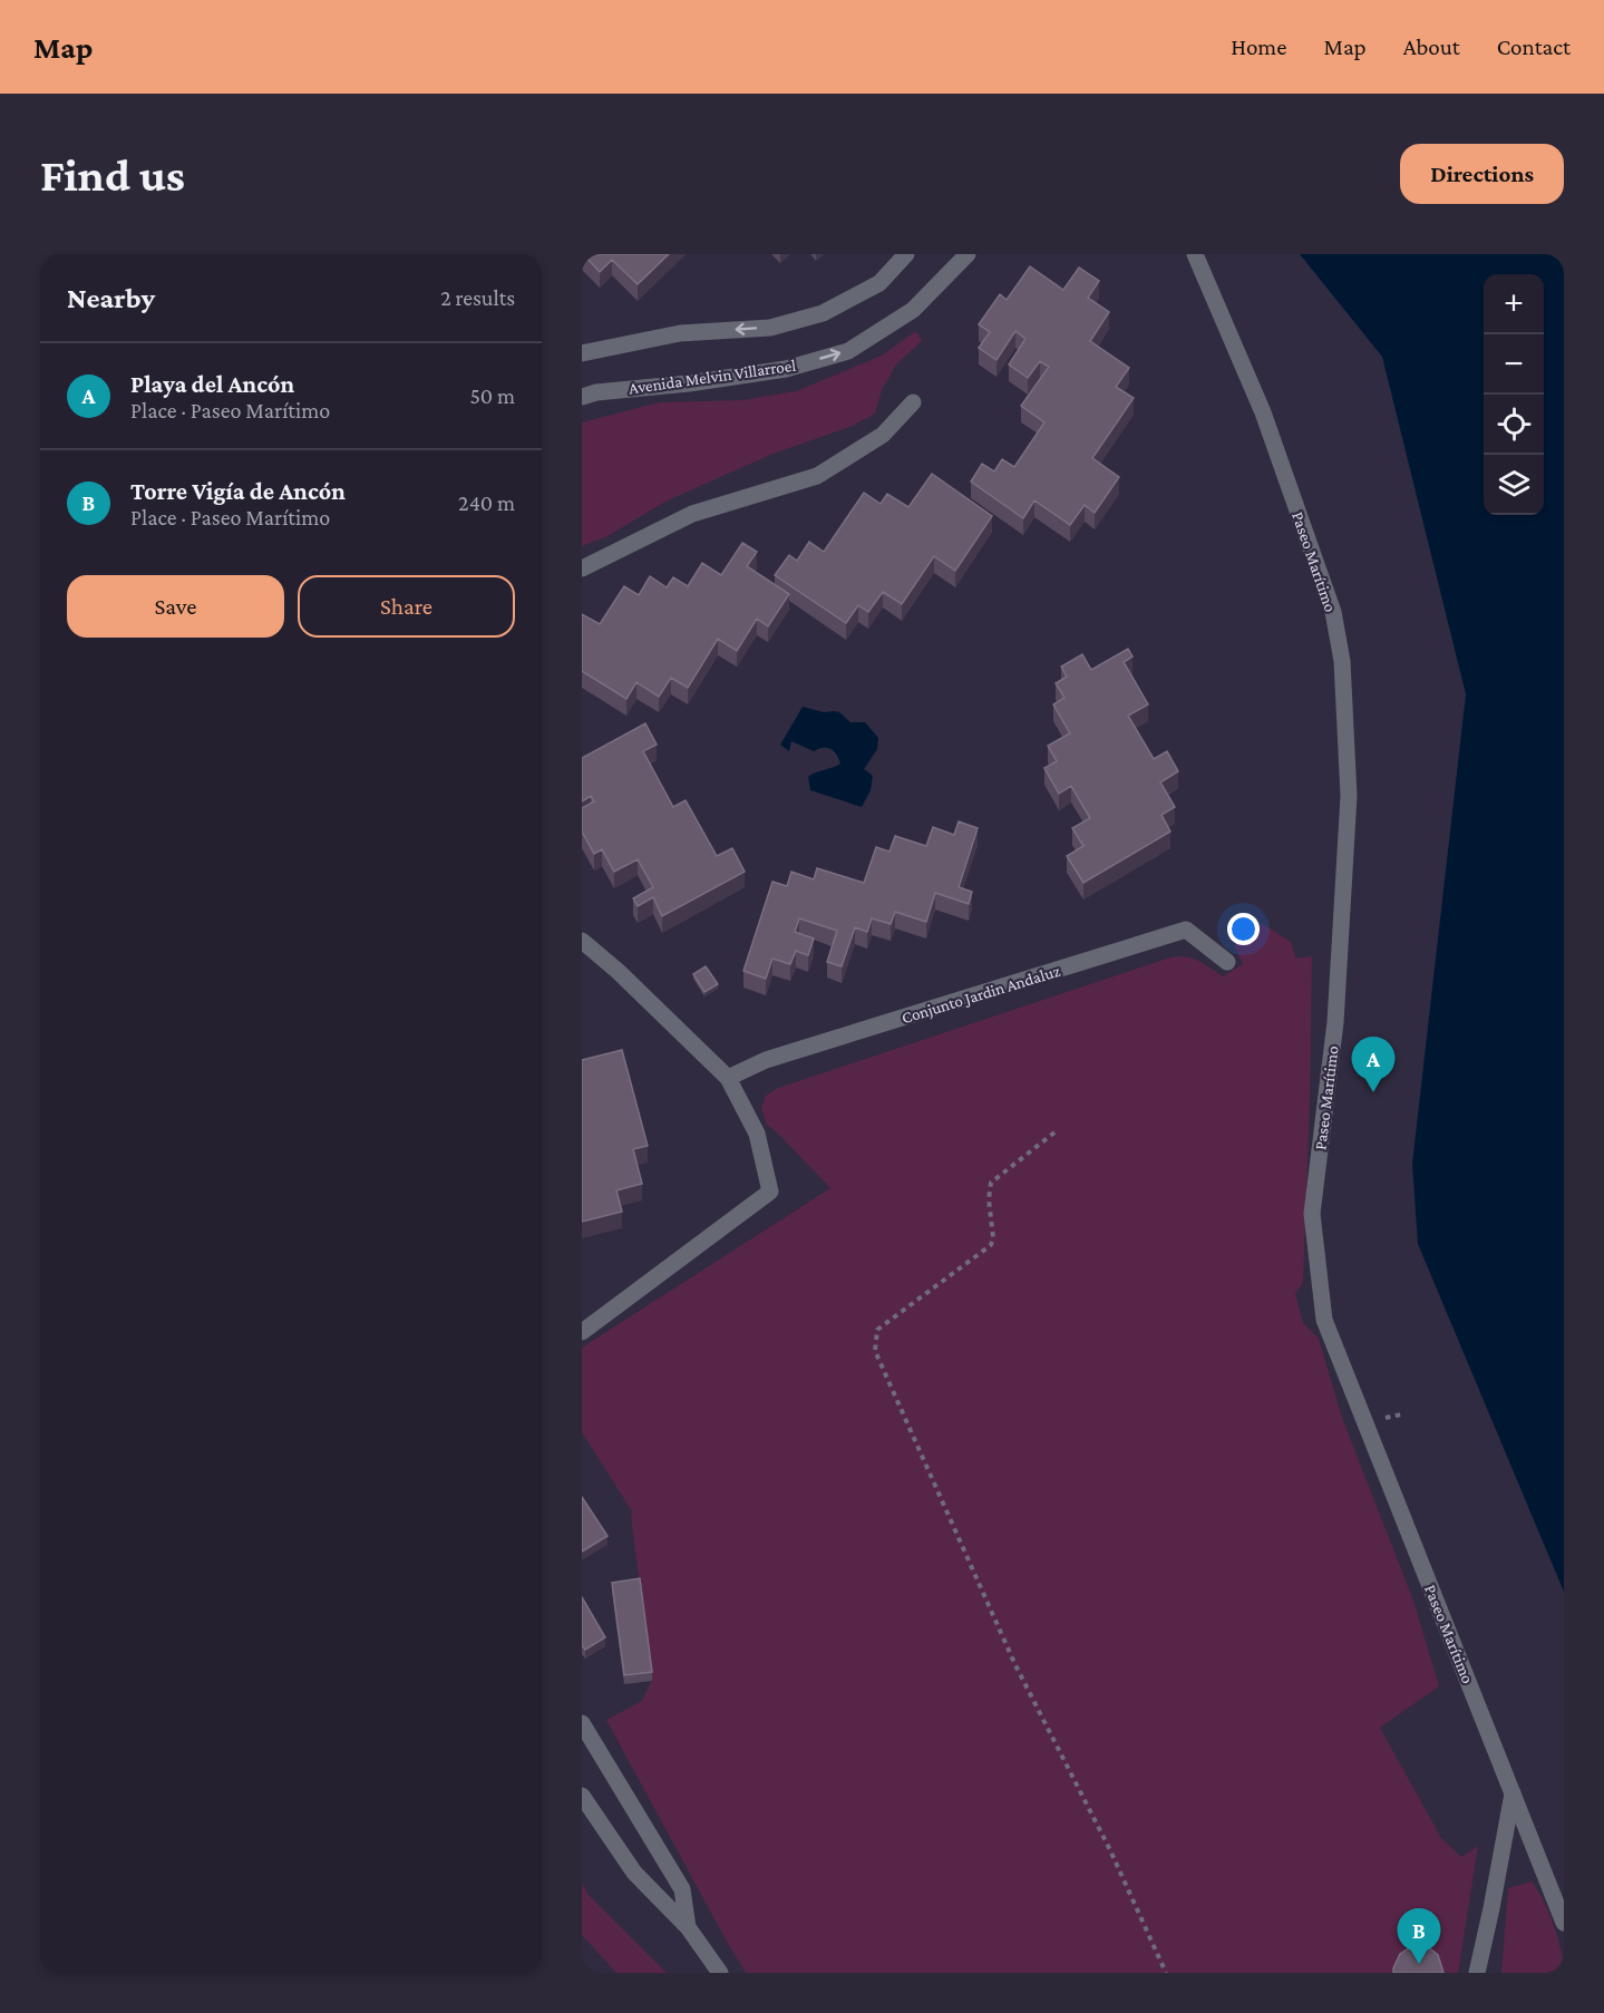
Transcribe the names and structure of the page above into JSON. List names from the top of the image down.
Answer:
{
  "streets": {
    "street": ["Avenida Melvin Villarroel", "Paseo Marítimo", "Conjunto Jardin Andaluz"]
  },
  "page": {
    "header": "Map",
    "nav": [
      "Home",
      "Map",
      "About",
      "Contact"
    ],
    "buttons": [
      "Directions",
      ["Save", "Share"]
    ],
    "title": "Find us",
    "heading": ["Nearby", "2 results"],
    "map_buttons": ["+", "−"],
    "list": [
      {
        "mark": "A",
        "name": "Playa del Ancón",
        "note": "Place · Paseo Marítimo",
        "value": "50 m"
      },
      {
        "mark": "B",
        "name": "Torre Vigía de Ancón",
        "note": "Place · Paseo Marítimo",
        "value": "240 m"
      }
    ],
    "pins": ["A", "B"]
  }
}
